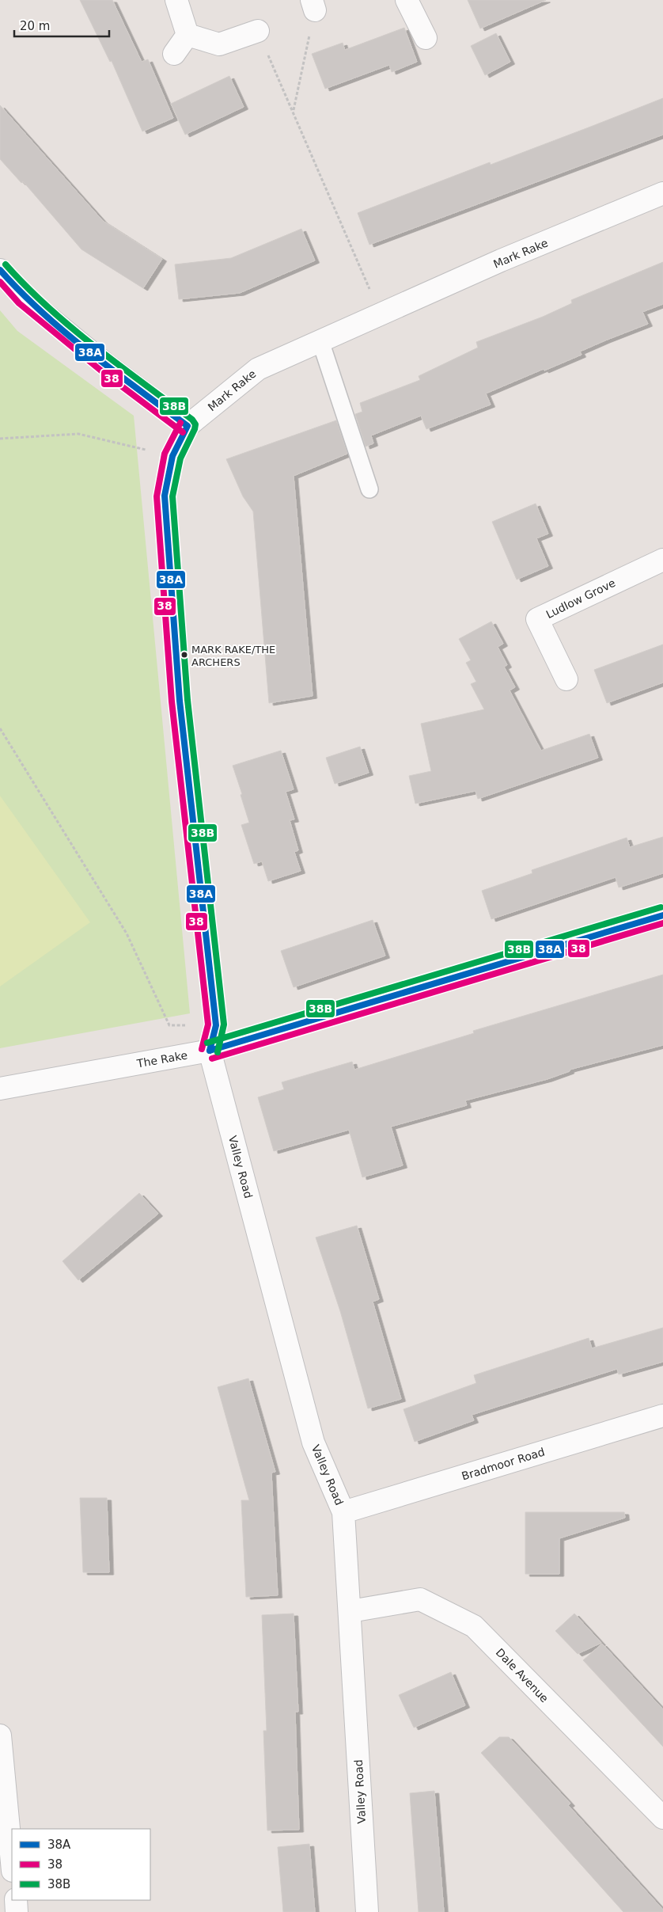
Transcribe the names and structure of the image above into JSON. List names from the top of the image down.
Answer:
{
  "streets": {
    "street": [
      "Mark Rake",
      "Ludlow Grove",
      "The Rake",
      "Valley Road",
      "Bradmoor Road",
      "Dale Avenue"
    ]
  },
  "crossings": [
    ["Mark Rake", "The Rake"],
    ["Mark Rake", "Valley Road"],
    ["The Rake", "Valley Road"],
    ["Valley Road", "Bradmoor Road"],
    ["Valley Road", "Dale Avenue"]
  ],
  "places": ["MARK RAKE/THE ARCHERS"],
  "lines": ["transit line 38B", "transit line 38A", "transit line 38"],
  "legend": ["38A", "38", "38B"],
  "scale_bar": "20 m"
}
